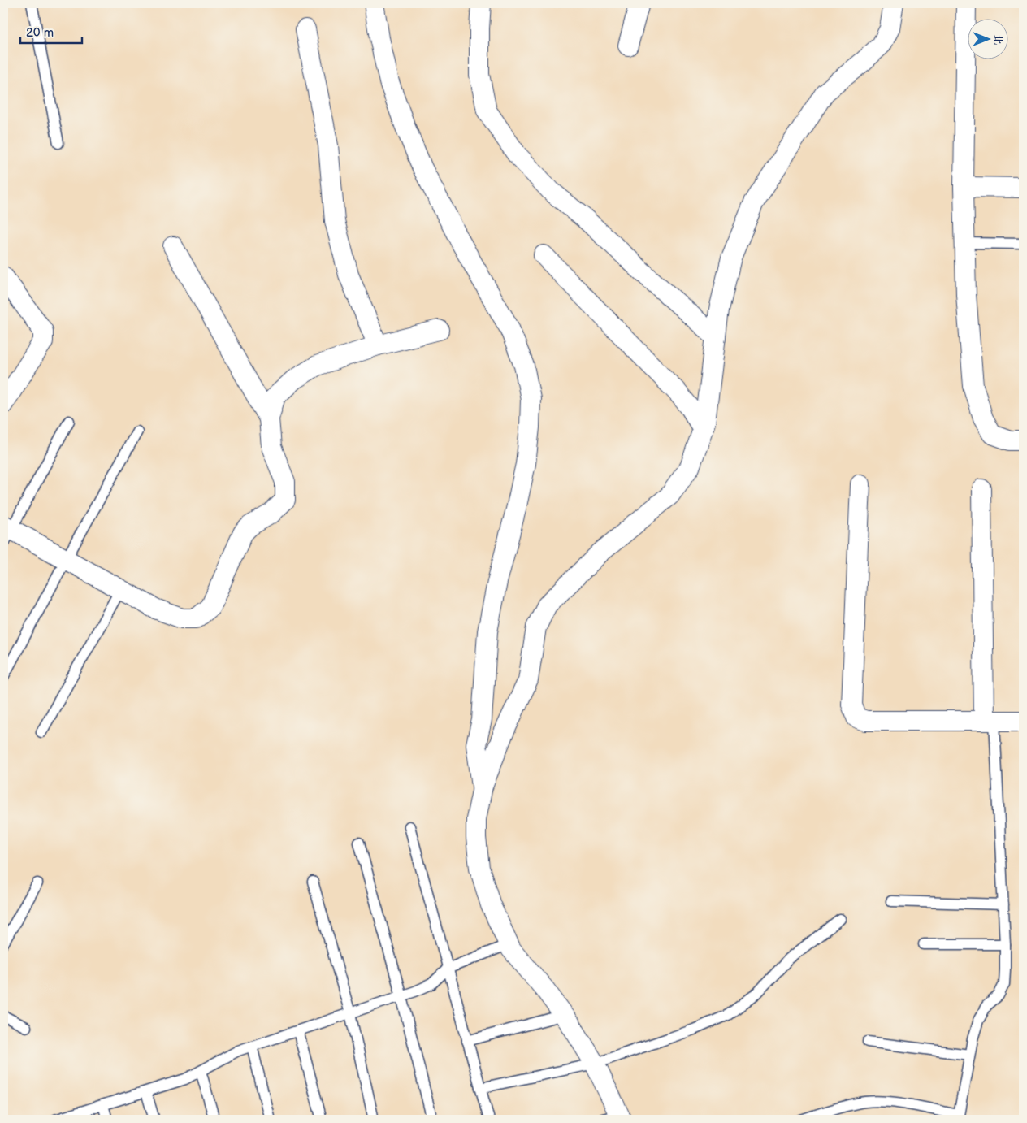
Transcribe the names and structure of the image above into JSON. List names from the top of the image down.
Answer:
{
  "scale_bar": "20 m",
  "north": "right"
}
